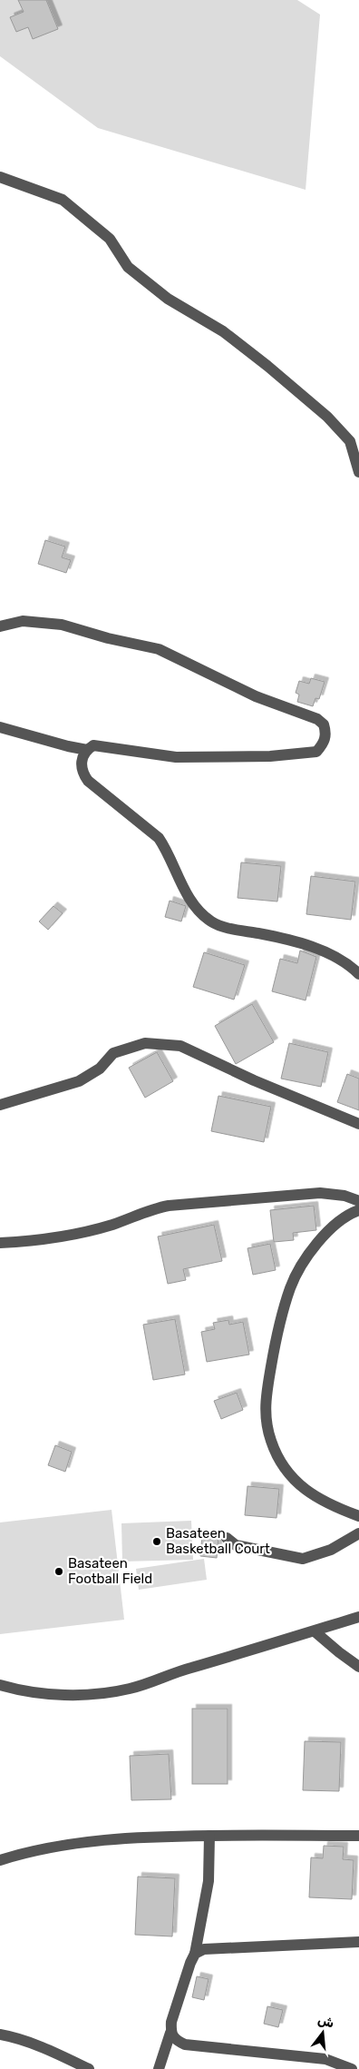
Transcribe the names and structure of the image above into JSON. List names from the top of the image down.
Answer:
{
  "places": ["Basateen Basketball Court", "Basateen Football Field"],
  "north": "top"
}
